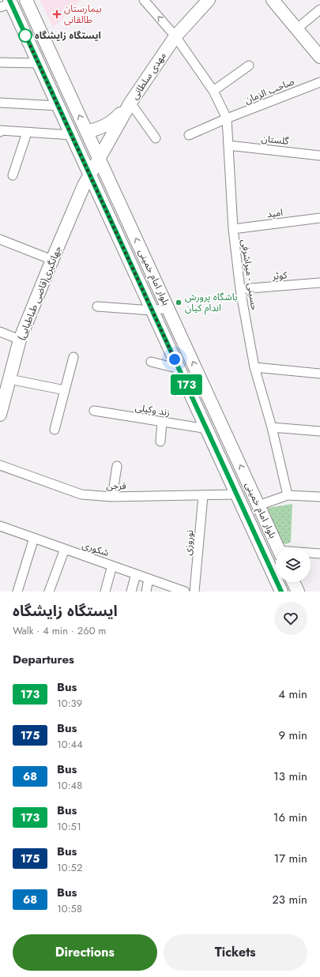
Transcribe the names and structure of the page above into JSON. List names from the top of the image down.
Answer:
{
  "streets": {
    "main road": ["مهدی سلطانی", "بلوار امام خمینی", "جهانگیری(قاضی طباطبایی)"],
    "street": [
      "صاحب الزمان",
      "گلستان",
      "امید",
      "حسینی - میراشرفی",
      "کوثر",
      "زند وکیلی",
      "فرجی",
      "نوروزی",
      "شکوری"
    ]
  },
  "crossings": [
    ["مهدی سلطانی", "حسینی - میراشرفی"],
    ["مهدی سلطانی", "بلوار امام خمینی"],
    ["مهدی سلطانی", "جهانگیری(قاضی طباطبایی)"],
    ["صاحب الزمان", "حسینی - میراشرفی"],
    ["گلستان", "حسینی - میراشرفی"],
    ["امید", "حسینی - میراشرفی"],
    ["حسینی - میراشرفی", "کوثر"],
    ["بلوار امام خمینی", "جهانگیری(قاضی طباطبایی)"],
    ["بلوار امام خمینی", "زند وکیلی"],
    ["بلوار امام خمینی", "فرجی"],
    ["فرجی", "نوروزی"]
  ],
  "places": {
    "health": ["بیمارستان طالقانی"],
    "other": ["ایستگاه زایشگاه", "باشگاه پرورش اندام کیان"]
  },
  "lines": ["bus line 173"],
  "page": {
    "on_map": "173",
    "heading": [
      ["ایستگاه زایشگاه", "Walk · 4 min · 260 m"],
      "Departures"
    ],
    "list": [
      {
        "mark": "173",
        "name": "Bus",
        "note": "10:39",
        "value": "4 min"
      },
      {
        "mark": "175",
        "name": "Bus",
        "note": "10:44",
        "value": "9 min"
      },
      {
        "mark": "68",
        "name": "Bus",
        "note": "10:48",
        "value": "13 min"
      },
      {
        "mark": "173",
        "name": "Bus",
        "note": "10:51",
        "value": "16 min"
      },
      {
        "mark": "175",
        "name": "Bus",
        "note": "10:52",
        "value": "17 min"
      },
      {
        "mark": "68",
        "name": "Bus",
        "note": "10:58",
        "value": "23 min"
      }
    ],
    "buttons": ["Directions", "Tickets"]
  }
}
